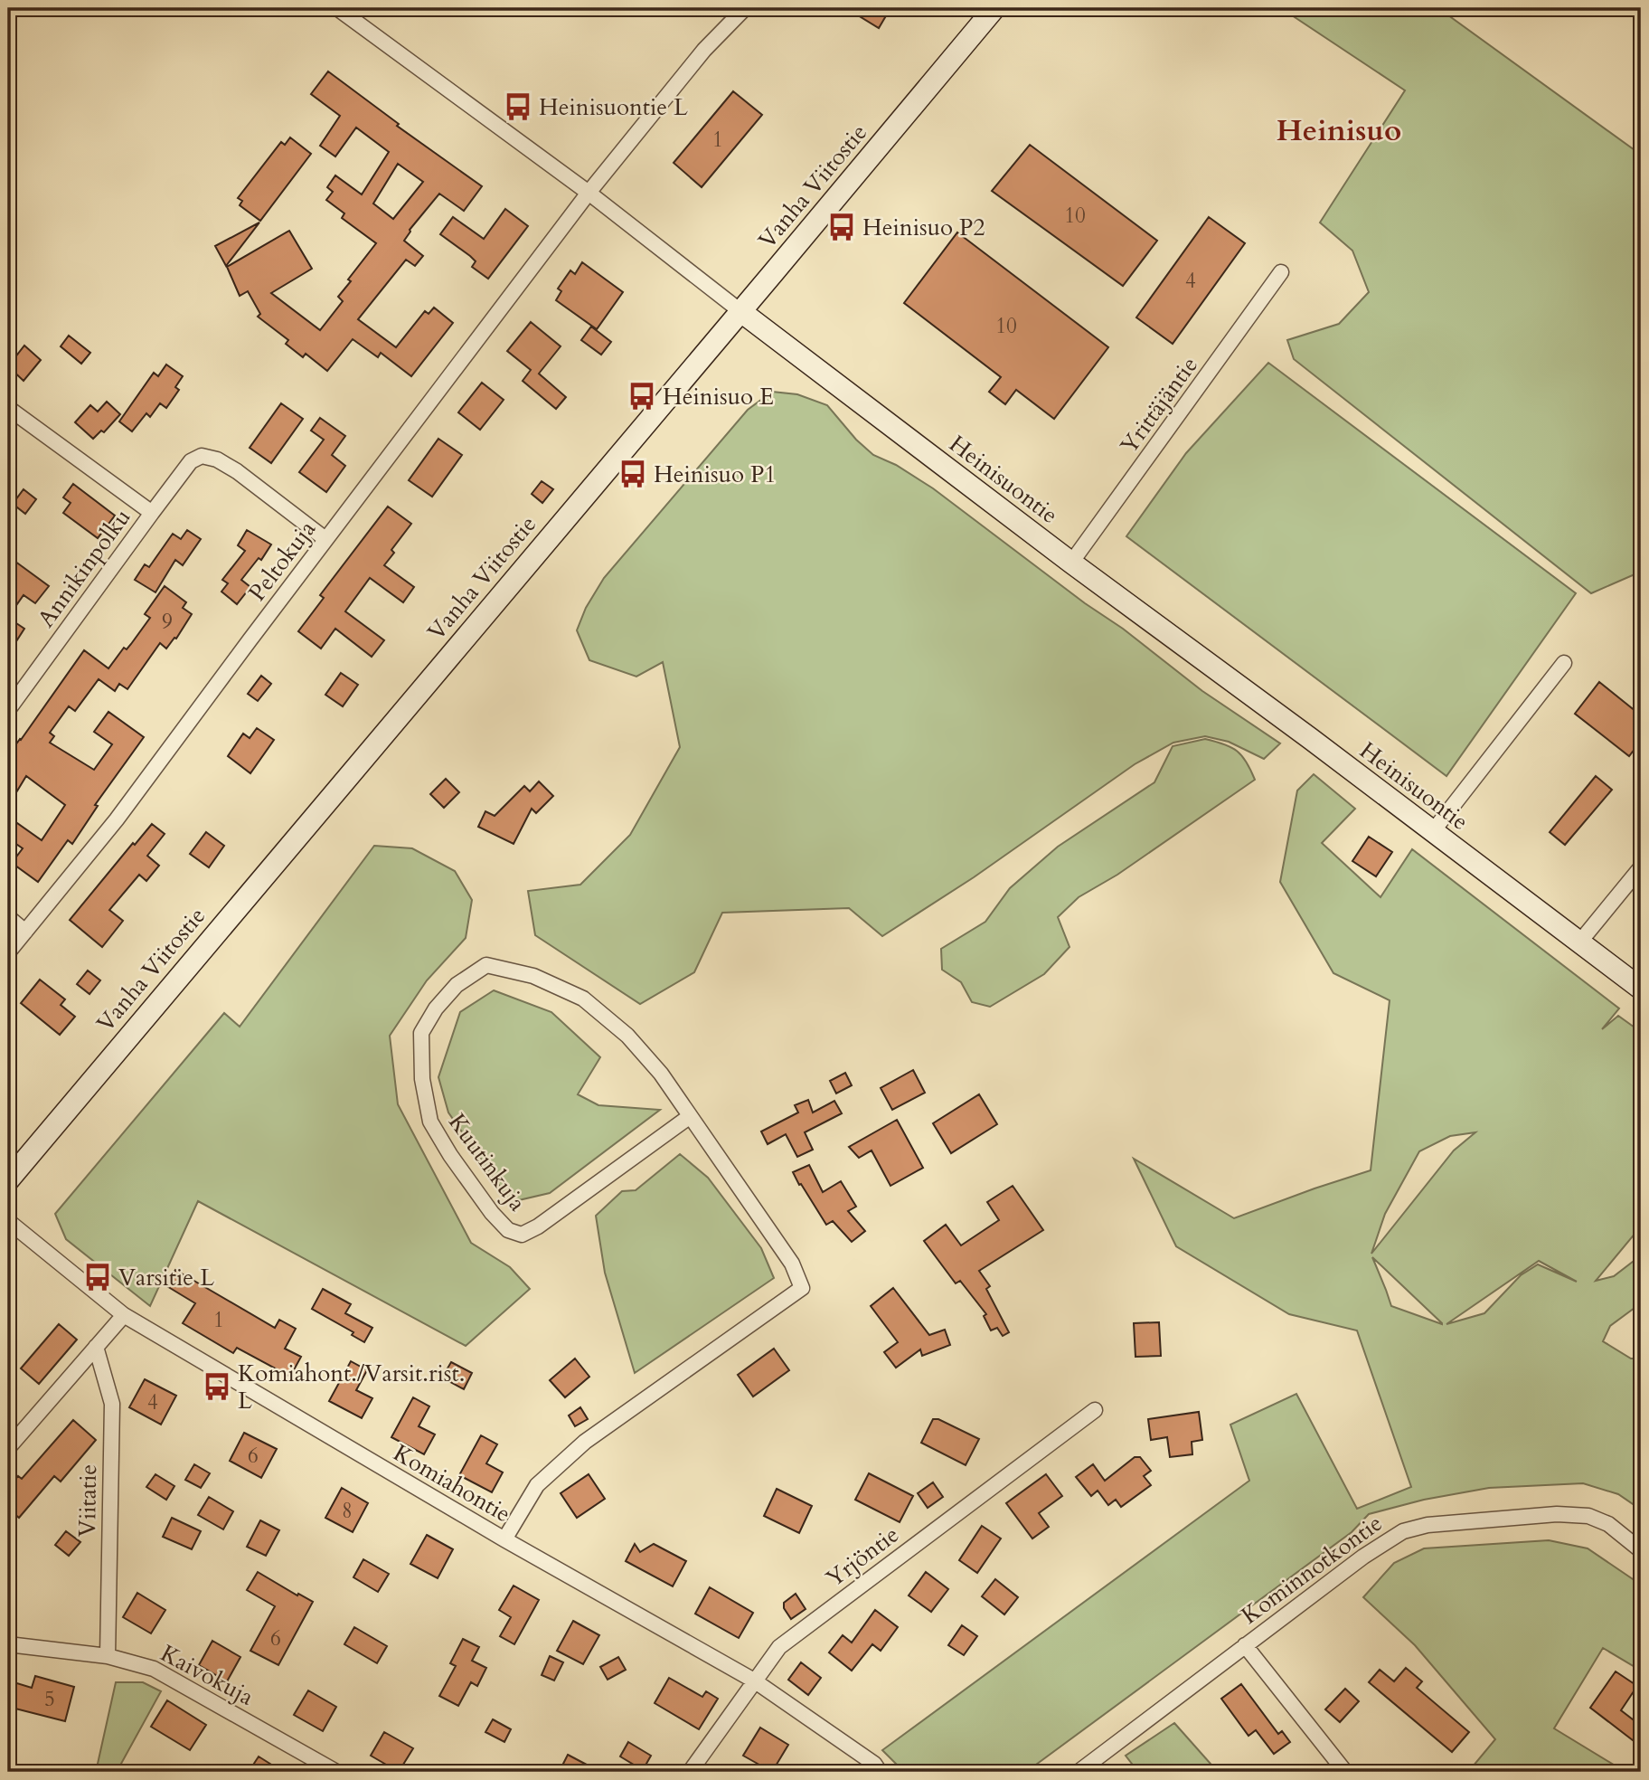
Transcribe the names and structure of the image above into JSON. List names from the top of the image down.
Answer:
{
  "streets": {
    "main road": ["Vanha Viitostie", "Heinisuontie"],
    "street": [
      "Yrittäjäntie",
      "Peltokuja",
      "Annikinpolku",
      "Kuutinkuja",
      "Komiahontie",
      "Viitatie",
      "Yrjöntie",
      "Kominnotkontie",
      "Kaivokuja"
    ]
  },
  "crossings": [
    ["Vanha Viitostie", "Heinisuontie"],
    ["Yrittäjäntie", "Heinisuontie"],
    ["Heinisuontie", "Peltokuja"],
    ["Peltokuja", "Annikinpolku"],
    ["Kuutinkuja", "Komiahontie"],
    ["Komiahontie", "Yrjöntie"],
    ["Viitatie", "Kaivokuja"]
  ],
  "districts": ["Heinisuo"],
  "places": {
    "bus stop": [
      "Heinisuontie L",
      "Heinisuo P2",
      "Heinisuo E",
      "Heinisuo P1",
      "Varsitie L",
      "Komiahont./Varsit.rist. L"
    ]
  },
  "house_numbers": [
    "1",
    "10",
    "4",
    "10",
    "9",
    "1",
    "4",
    "6",
    "8",
    "6",
    "5"
  ]
}
